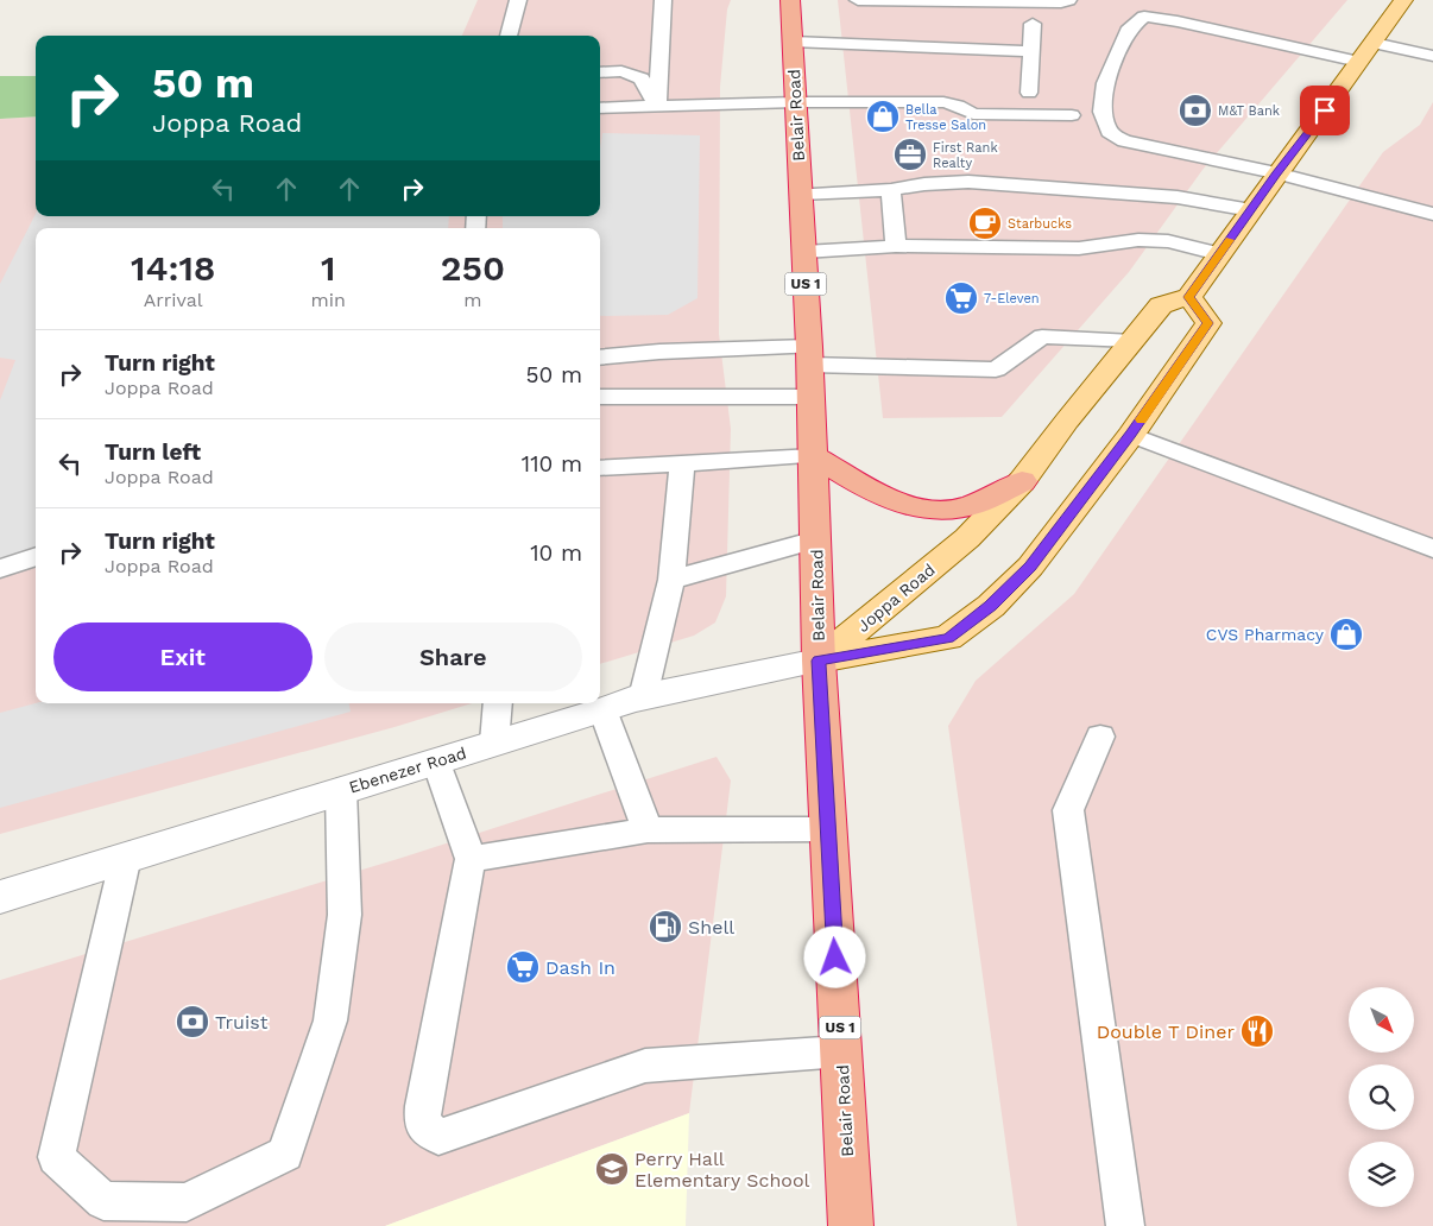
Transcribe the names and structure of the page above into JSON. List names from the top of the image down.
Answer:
{
  "streets": {
    "highway": ["Belair Road", "US 1"],
    "main road": ["Joppa Road"],
    "street": ["Ebenezer Road"]
  },
  "crossings": [
    ["Belair Road", "Joppa Road"],
    ["Belair Road", "Ebenezer Road"],
    ["Joppa Road", "Ebenezer Road"]
  ],
  "places": {
    "bank": ["M&T Bank", "Truist"],
    "shop": ["Bella Tresse Salon", "CVS Pharmacy"],
    "office": ["First Rank Realty"],
    "cafe": ["Starbucks"],
    "supermarket": ["7-Eleven", "Dash In"],
    "fuel station": ["Shell"],
    "restaurant": ["Double T Diner"],
    "school or university": ["Perry Hall Elementary School"]
  },
  "north": "bottom right",
  "page": {
    "turn": ["50 m", "Joppa Road"],
    "eta": [
      "14:18",
      "Arrival",
      "1",
      "min",
      "250",
      "m"
    ],
    "list": [
      {
        "name": "Turn right",
        "note": "Joppa Road",
        "value": "50 m"
      },
      {
        "name": "Turn left",
        "note": "Joppa Road",
        "value": "110 m"
      },
      {
        "name": "Turn right",
        "note": "Joppa Road",
        "value": "10 m"
      }
    ],
    "buttons": ["Exit", "Share"]
  }
}
